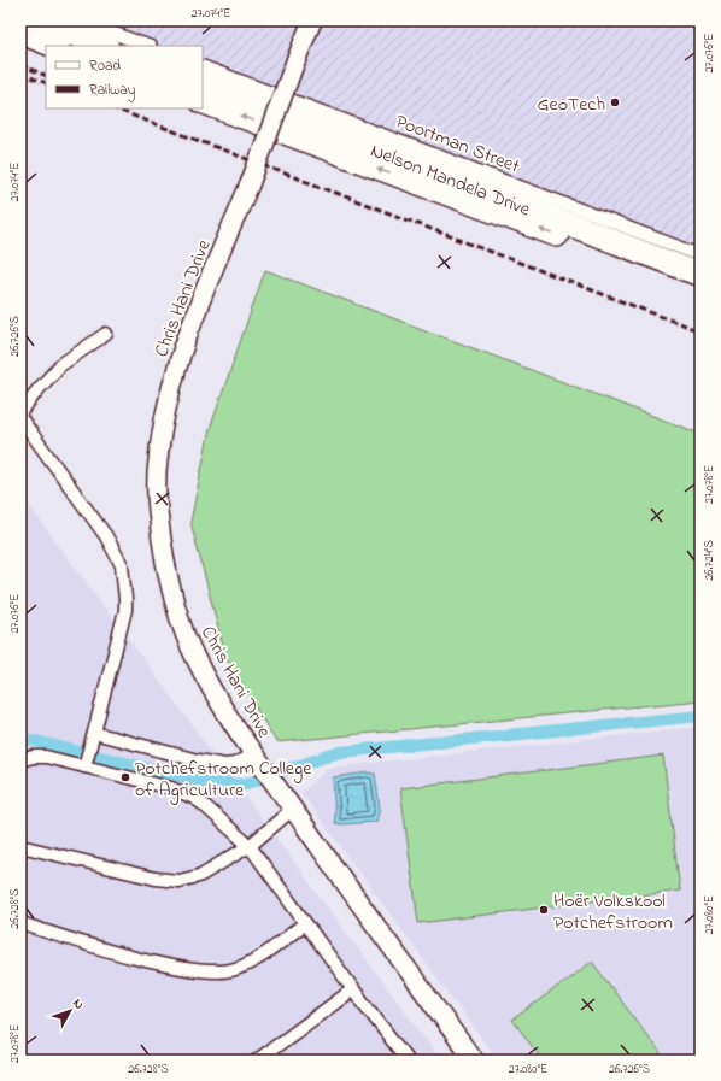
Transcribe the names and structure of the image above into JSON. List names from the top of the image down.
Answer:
{
  "streets": {
    "highway": ["Nelson Mandela Drive"],
    "street": ["Poortman Street", "Chris Hani Drive"]
  },
  "places": ["GeoTech", "Potchefstroom College of Agriculture", "Hoër Volkskool Potchefstroom"],
  "legend": ["Road", "Railway"],
  "north": "top right",
  "coordinates": [
    "27.074°E",
    "27.076°E",
    "26.726°S",
    "27.078°E",
    "26.724°S",
    "26.728°S",
    "27.080°E"
  ]
}
